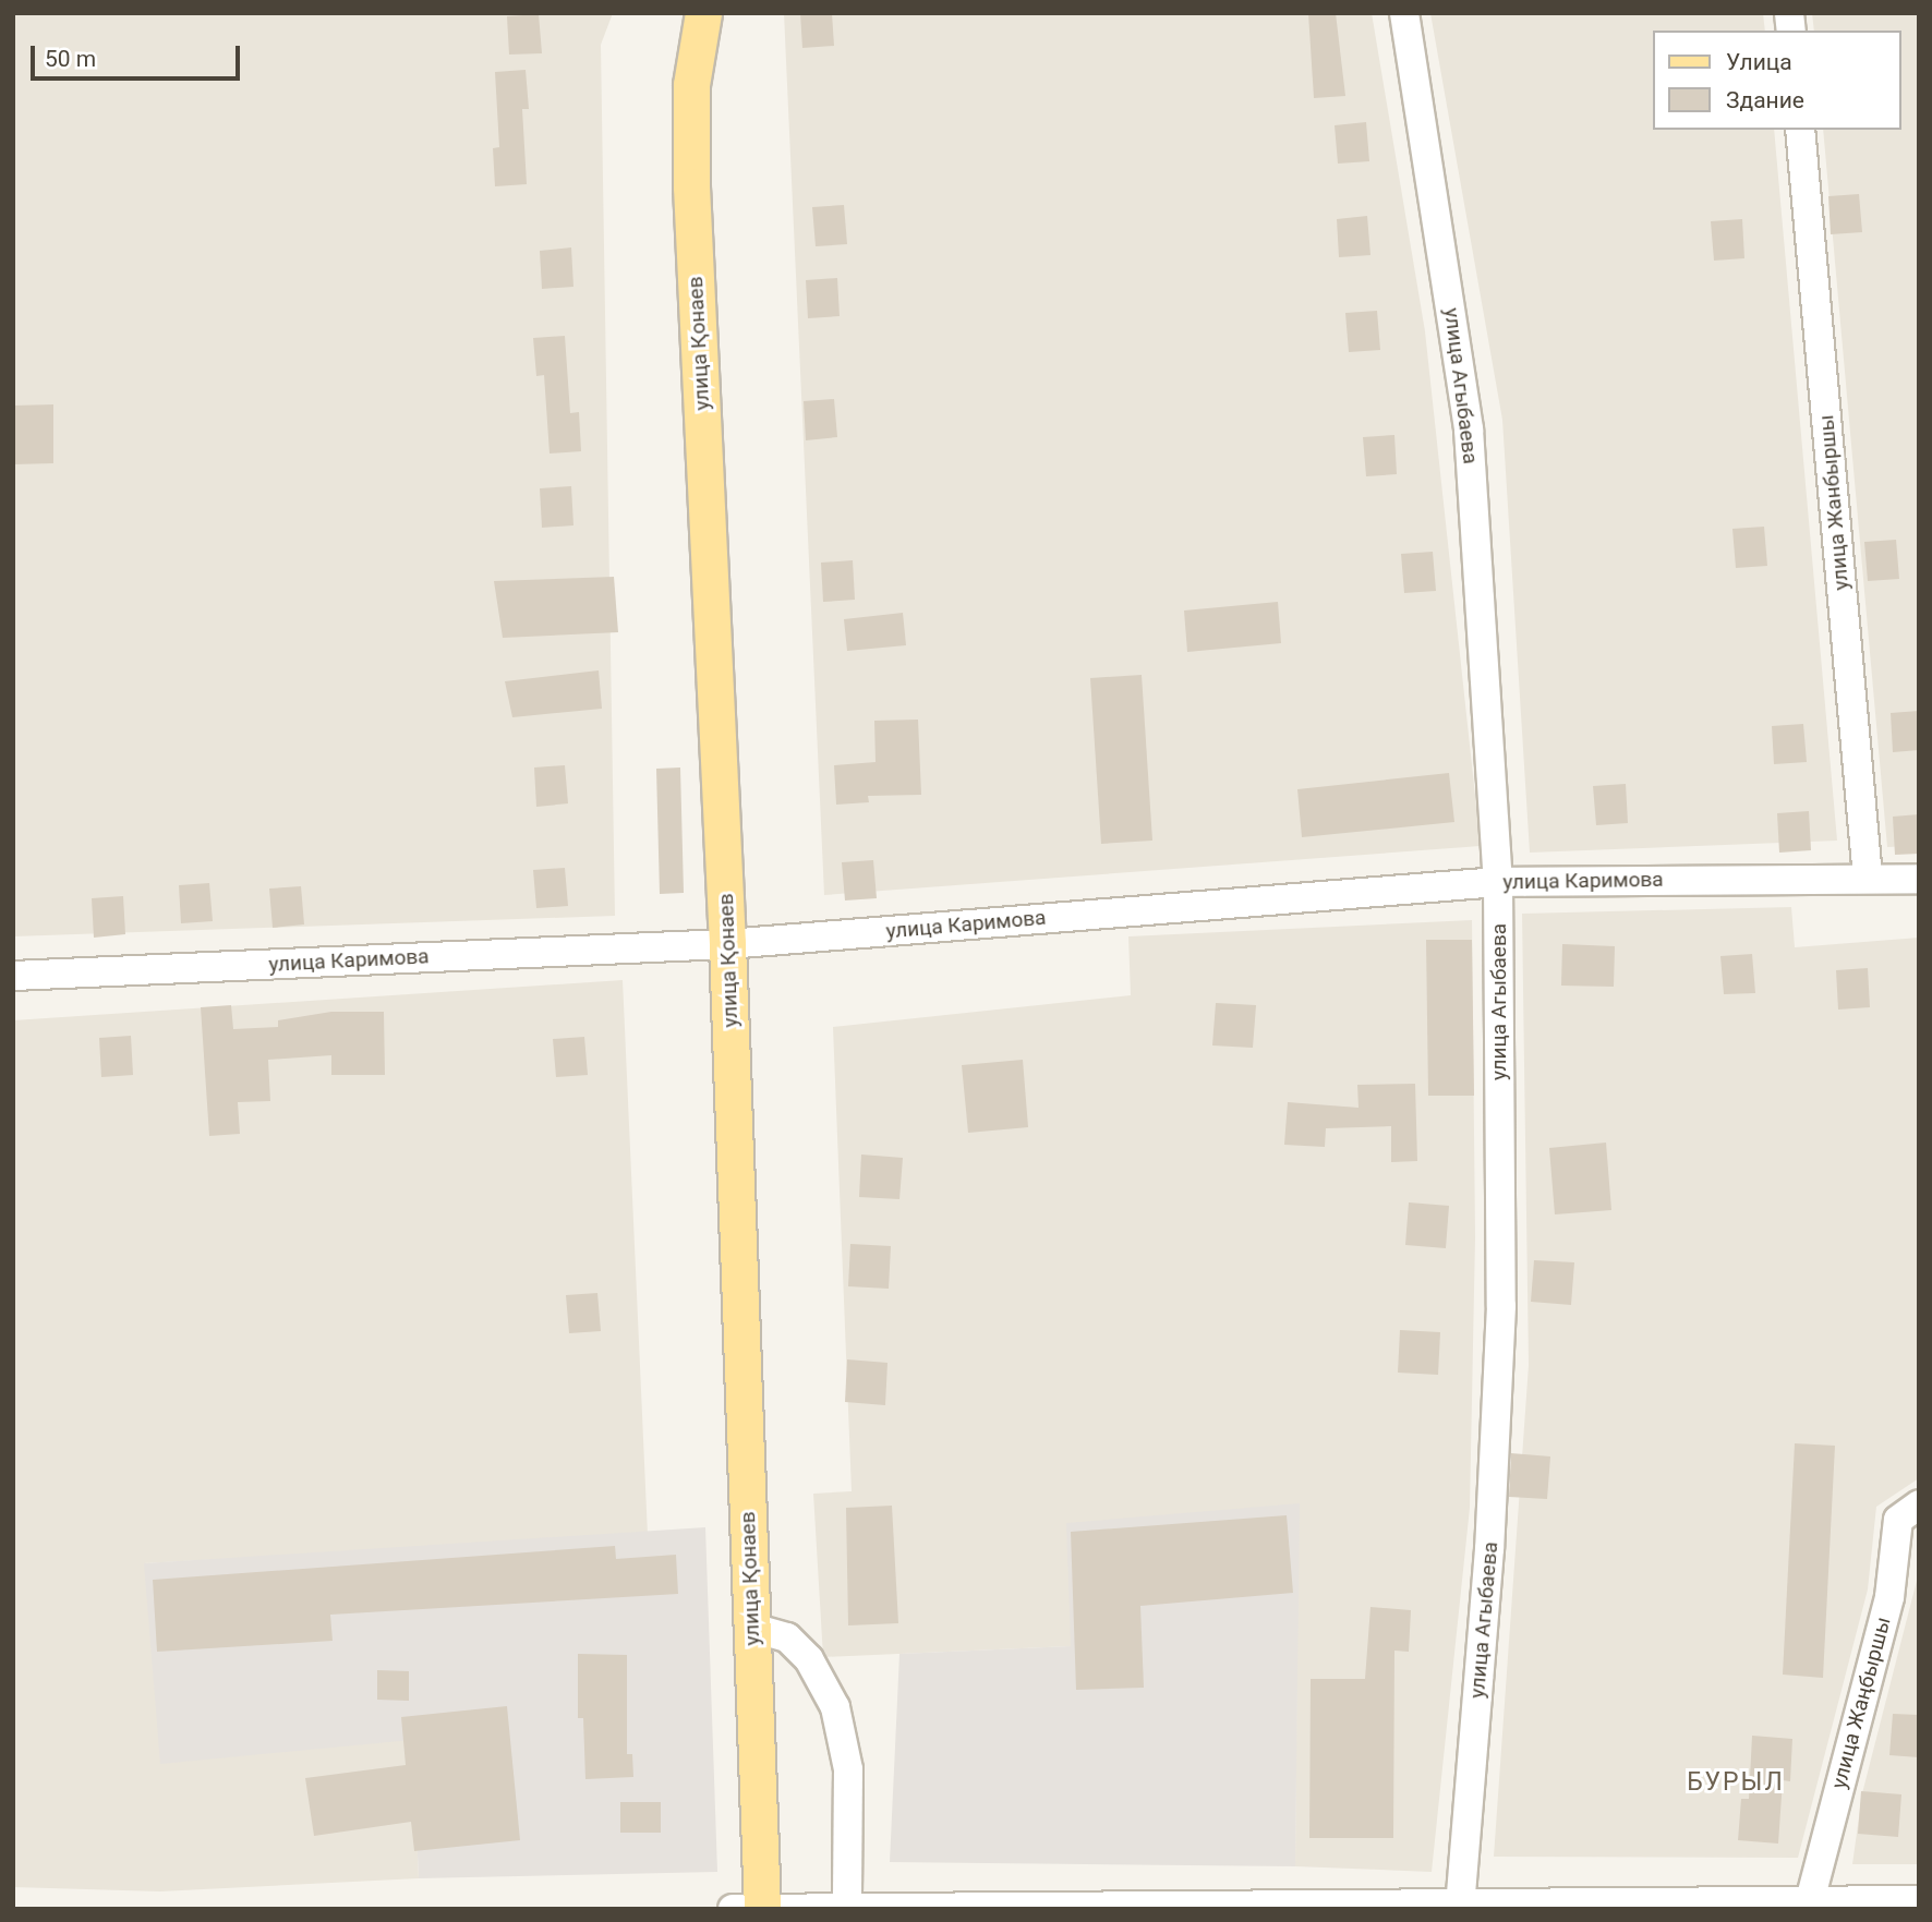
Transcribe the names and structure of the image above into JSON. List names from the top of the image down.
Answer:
{
  "streets": {
    "main road": ["улица Қонаев"],
    "street": [
      "улица Агыбаева",
      "улица Жанбыршы",
      "улица Каримова",
      "улица Жаңбыршы"
    ]
  },
  "crossings": [
    ["улица Қонаев", "улица Каримова"],
    ["улица Агыбаева", "улица Каримова"],
    ["улица Жанбыршы", "улица Каримова"]
  ],
  "districts": ["БУРЫЛ"],
  "legend": ["Улица", "Здание"],
  "scale_bar": "50 m"
}
